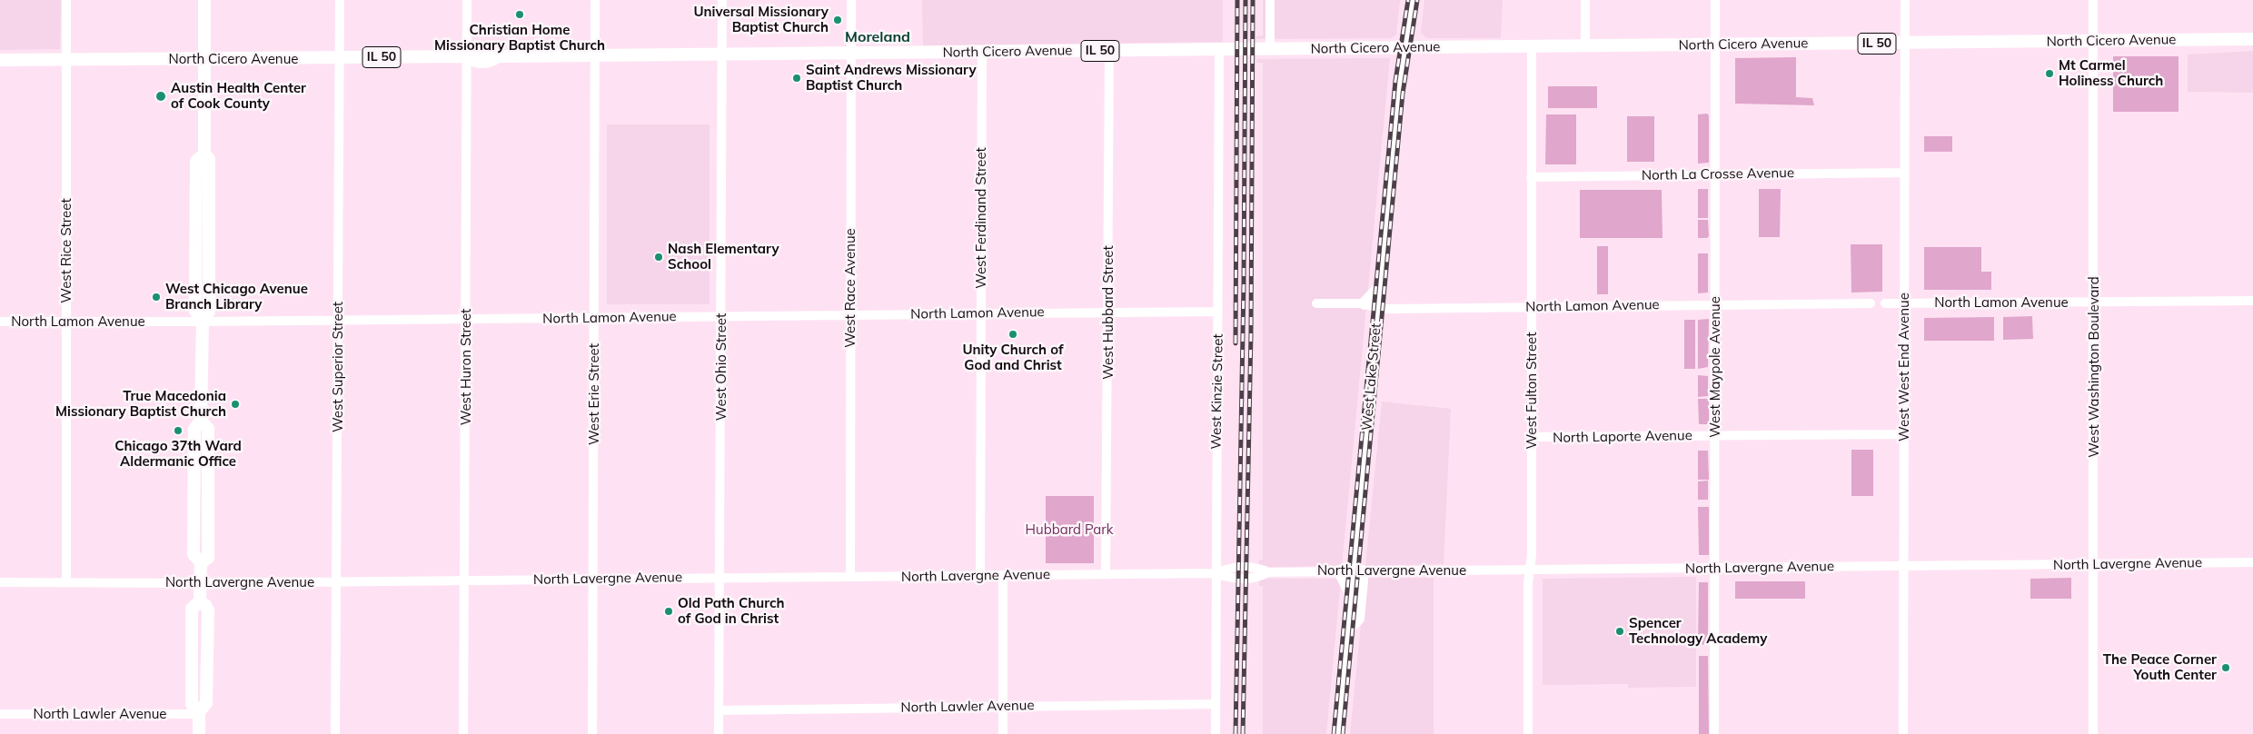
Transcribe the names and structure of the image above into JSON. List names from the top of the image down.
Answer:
{
  "streets": {
    "main road": ["North Cicero Avenue", "IL 50", "West Lake Street"],
    "street": [
      "North La Crosse Avenue",
      "West Ferdinand Street",
      "West Rice Street",
      "West Race Avenue",
      "North Lamon Avenue",
      "West Hubbard Street",
      "West Superior Street",
      "West Huron Street",
      "West Ohio Street",
      "West Maypole Avenue",
      "West West End Avenue",
      "West Washington Boulevard",
      "West Fulton Street",
      "West Kinzie Street",
      "West Erie Street",
      "North Laporte Avenue",
      "North Lavergne Avenue",
      "North Lawler Avenue"
    ]
  },
  "crossings": [
    ["North Cicero Avenue", "West Ferdinand Street"],
    ["North Cicero Avenue", "West Rice Street"],
    ["North Cicero Avenue", "West Race Avenue"],
    ["North Cicero Avenue", "West Hubbard Street"],
    ["North Cicero Avenue", "West Superior Street"],
    ["North Cicero Avenue", "West Huron Street"],
    ["North Cicero Avenue", "West Ohio Street"],
    ["North Cicero Avenue", "West Maypole Avenue"],
    ["North Cicero Avenue", "West West End Avenue"],
    ["North Cicero Avenue", "West Washington Boulevard"],
    ["North Cicero Avenue", "West Lake Street"],
    ["North Cicero Avenue", "West Fulton Street"],
    ["North Cicero Avenue", "West Kinzie Street"],
    ["North Cicero Avenue", "West Erie Street"],
    ["North La Crosse Avenue", "West Maypole Avenue"],
    ["North La Crosse Avenue", "West West End Avenue"],
    ["North La Crosse Avenue", "West Fulton Street"],
    ["West Ferdinand Street", "North Lamon Avenue"],
    ["West Ferdinand Street", "North Lavergne Avenue"],
    ["West Rice Street", "North Lamon Avenue"],
    ["West Rice Street", "North Lavergne Avenue"],
    ["West Race Avenue", "North Lamon Avenue"],
    ["West Race Avenue", "North Lavergne Avenue"],
    ["North Lamon Avenue", "West Hubbard Street"],
    ["North Lamon Avenue", "West Superior Street"],
    ["North Lamon Avenue", "West Huron Street"],
    ["North Lamon Avenue", "West Ohio Street"],
    ["North Lamon Avenue", "West Maypole Avenue"],
    ["North Lamon Avenue", "West West End Avenue"],
    ["North Lamon Avenue", "West Washington Boulevard"],
    ["North Lamon Avenue", "West Lake Street"],
    ["North Lamon Avenue", "West Fulton Street"],
    ["North Lamon Avenue", "West Kinzie Street"],
    ["North Lamon Avenue", "West Erie Street"],
    ["West Hubbard Street", "North Lavergne Avenue"],
    ["West Superior Street", "North Lavergne Avenue"],
    ["West Huron Street", "North Lavergne Avenue"],
    ["West Ohio Street", "North Lavergne Avenue"],
    ["West Ohio Street", "North Lawler Avenue"],
    ["West Maypole Avenue", "North Laporte Avenue"],
    ["West Maypole Avenue", "North Lavergne Avenue"],
    ["West West End Avenue", "North Laporte Avenue"],
    ["West West End Avenue", "North Lavergne Avenue"],
    ["West Washington Boulevard", "North Lavergne Avenue"],
    ["West Lake Street", "North Lavergne Avenue"],
    ["West Fulton Street", "North Laporte Avenue"],
    ["West Fulton Street", "North Lavergne Avenue"],
    ["West Kinzie Street", "North Lavergne Avenue"],
    ["West Kinzie Street", "North Lawler Avenue"],
    ["West Erie Street", "North Lavergne Avenue"]
  ],
  "districts": ["Moreland"],
  "parks": ["Hubbard Park"],
  "places": [
    "Christian Home Missionary Baptist Church",
    "Universal Missionary Baptist Church",
    "Mt Carmel Holiness Church",
    "Saint Andrews Missionary Baptist Church",
    "Austin Health Center of Cook County",
    "Nash Elementary School",
    "West Chicago Avenue Branch Library",
    "Unity Church of God and Christ",
    "True Macedonia Missionary Baptist Church",
    "Chicago 37th Ward Aldermanic Office",
    "Old Path Church of God in Christ",
    "Spencer Technology Academy",
    "The Peace Corner Youth Center"
  ]
}
